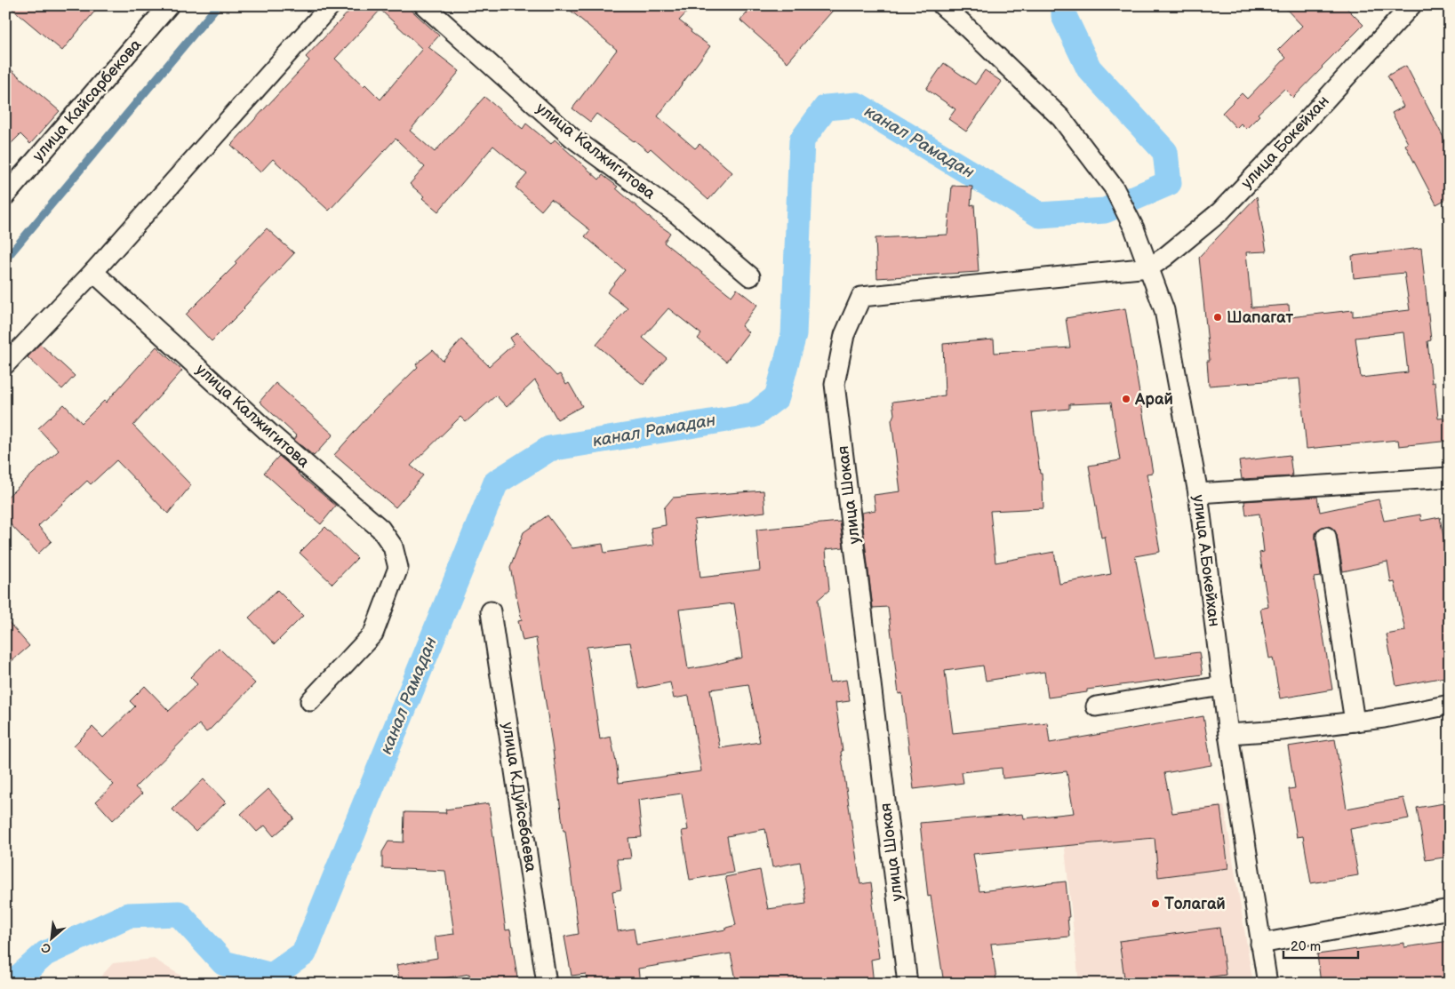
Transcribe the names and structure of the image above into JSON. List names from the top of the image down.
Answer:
{
  "streets": {
    "street": [
      "улица Кайсарбекова",
      "улица Бокейхан",
      "улица Калжигитова",
      "улица Шокая",
      "улица А.Бокейхан",
      "улица К.Дуйсебаева"
    ]
  },
  "crossings": [
    ["улица Бокейхан", "улица Шокая"],
    ["улица Бокейхан", "улица А.Бокейхан"],
    ["улица Шокая", "улица А.Бокейхан"]
  ],
  "water": ["канал Рамадан"],
  "places": ["Шапагат", "Арай", "Толагай"],
  "scale_bar": "20 m",
  "north": "bottom left"
}
